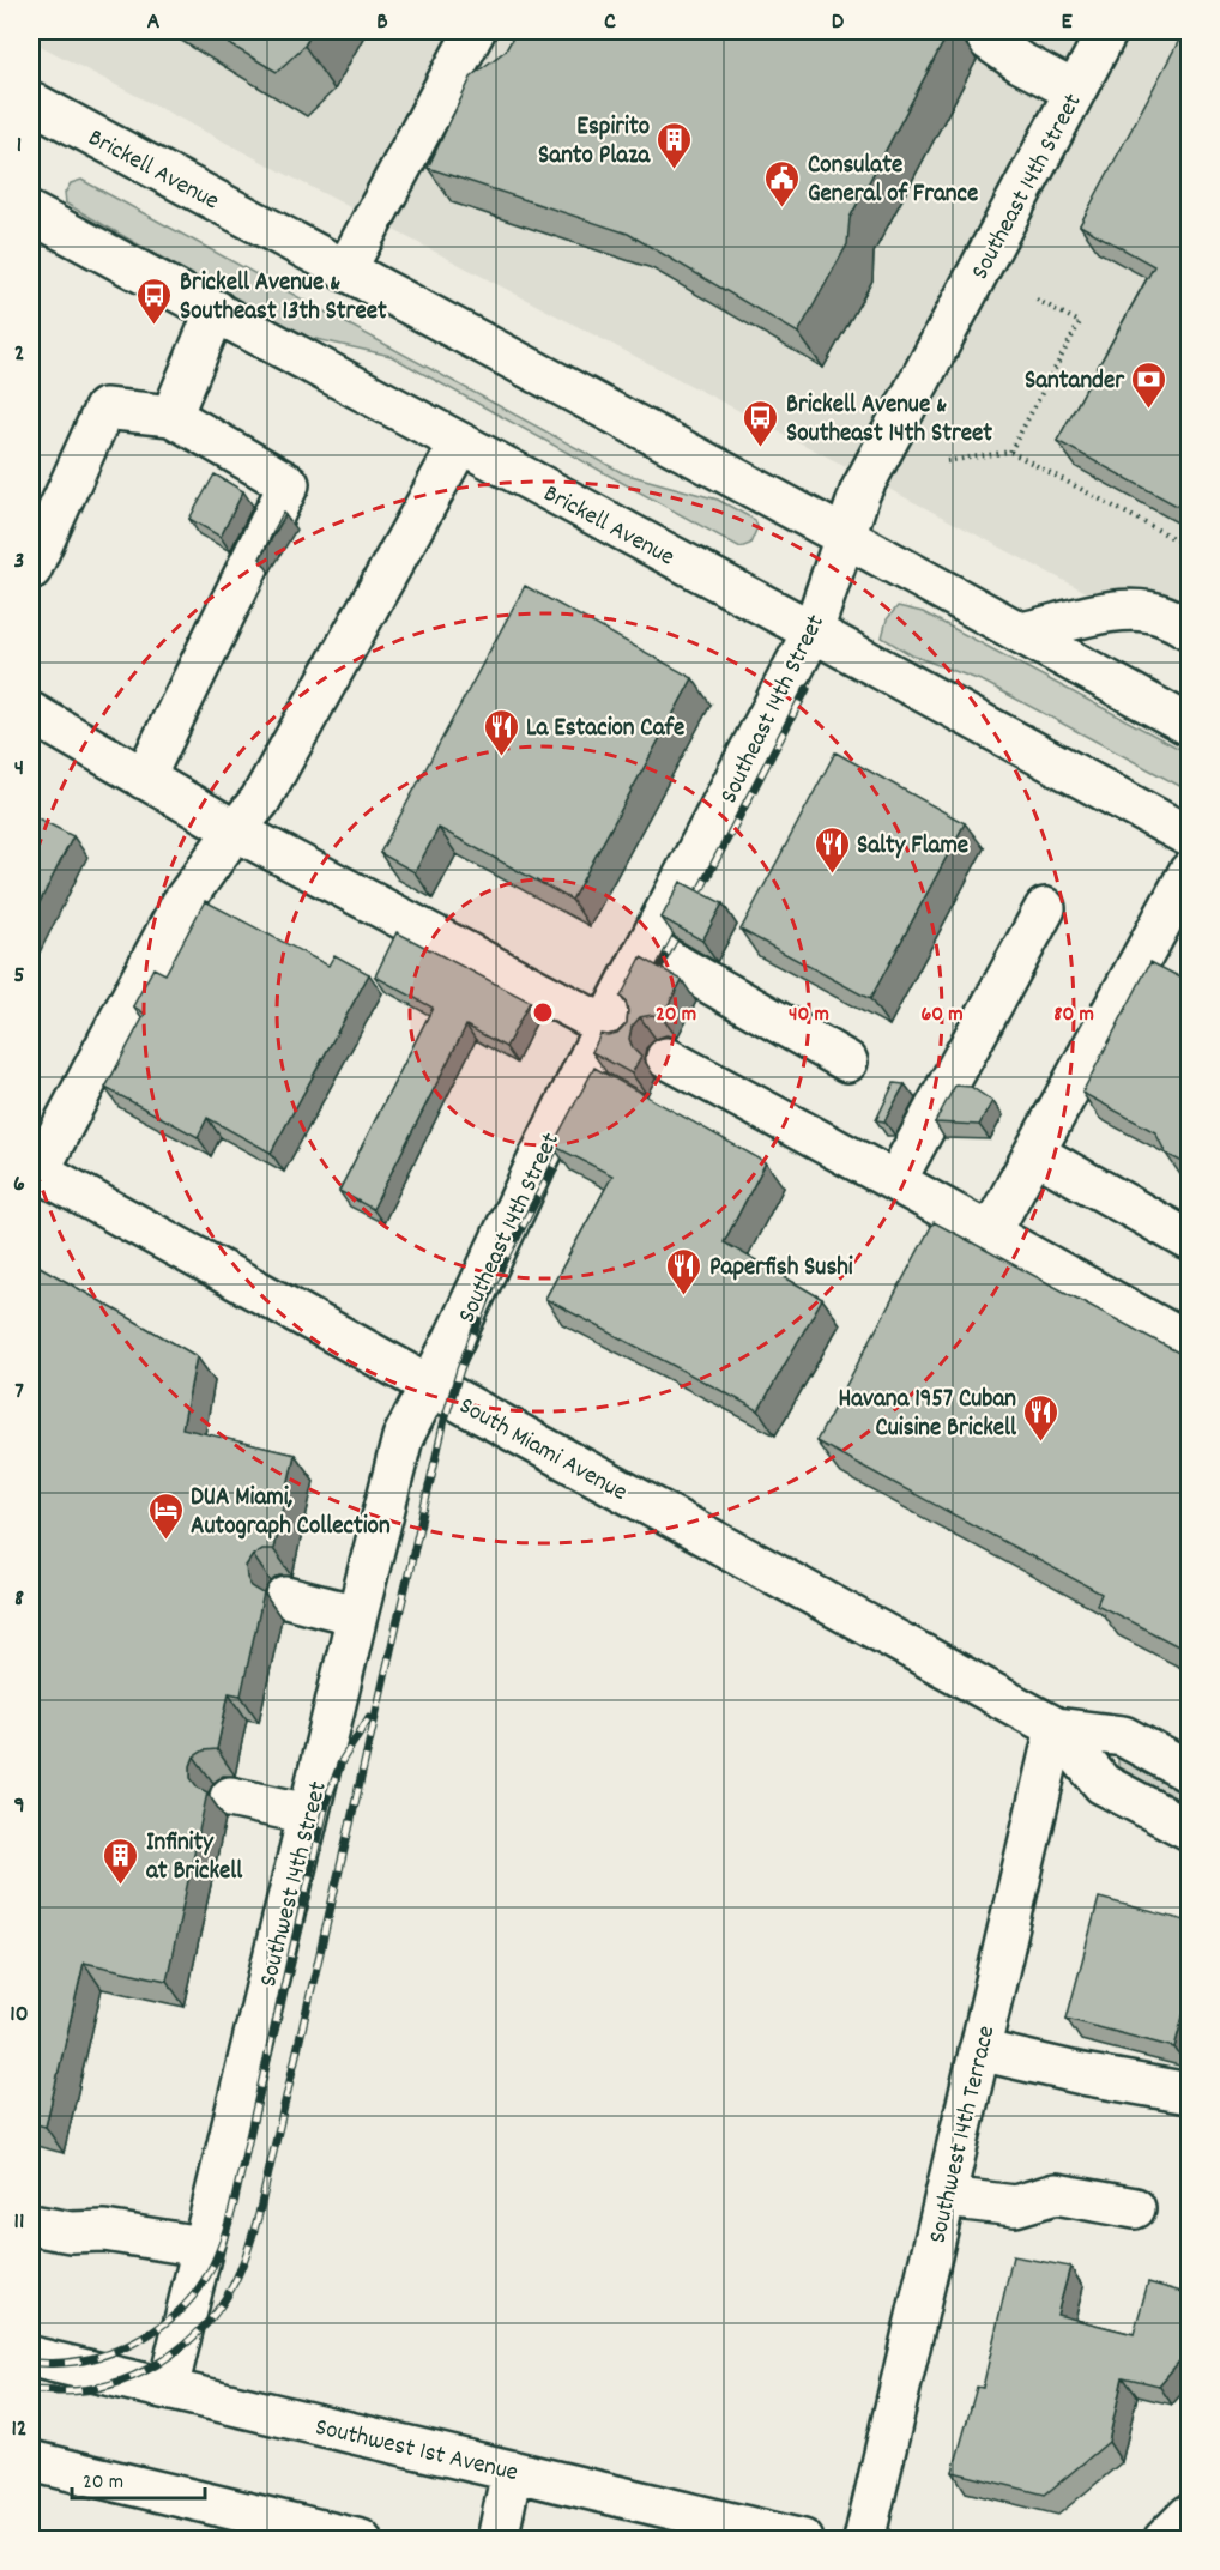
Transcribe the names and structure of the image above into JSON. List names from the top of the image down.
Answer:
{
  "streets": {
    "street": [
      "Brickell Avenue",
      "Southeast 14th Street",
      "South Miami Avenue",
      "Southwest 14th Street",
      "Southwest 14th Terrace",
      "Southwest 1st Avenue"
    ]
  },
  "crossings": [
    ["Brickell Avenue", "Southeast 14th Street"],
    ["Southeast 14th Street", "South Miami Avenue"],
    ["Southeast 14th Street", "Southwest 14th Street"],
    ["South Miami Avenue", "Southwest 14th Street"],
    ["South Miami Avenue", "Southwest 14th Terrace"],
    ["Southwest 14th Street", "Southwest 1st Avenue"]
  ],
  "places": {
    "building": ["Espirito Santo Plaza", "Infinity at Brickell"],
    "public building": ["Consulate General of France"],
    "bus stop": ["Brickell Avenue & Southeast 13th Street", "Brickell Avenue & Southeast 14th Street"],
    "bank": ["Santander"],
    "restaurant": [
      "La Estacion Cafe",
      "Salty Flame",
      "Paperfish Sushi",
      "Havana 1957 Cuban Cuisine Brickell"
    ],
    "hotel": ["DUA Miami, Autograph Collection"]
  },
  "scale_bar": "20 m",
  "grid": {
    "columns": [
      "A",
      "B",
      "C",
      "D",
      "E"
    ],
    "rows": [
      "1",
      "2",
      "3",
      "4",
      "5",
      "6",
      "7",
      "8",
      "9",
      "10",
      "11",
      "12"
    ]
  },
  "rings": [
    "20 m",
    "40 m",
    "60 m",
    "80 m"
  ]
}
